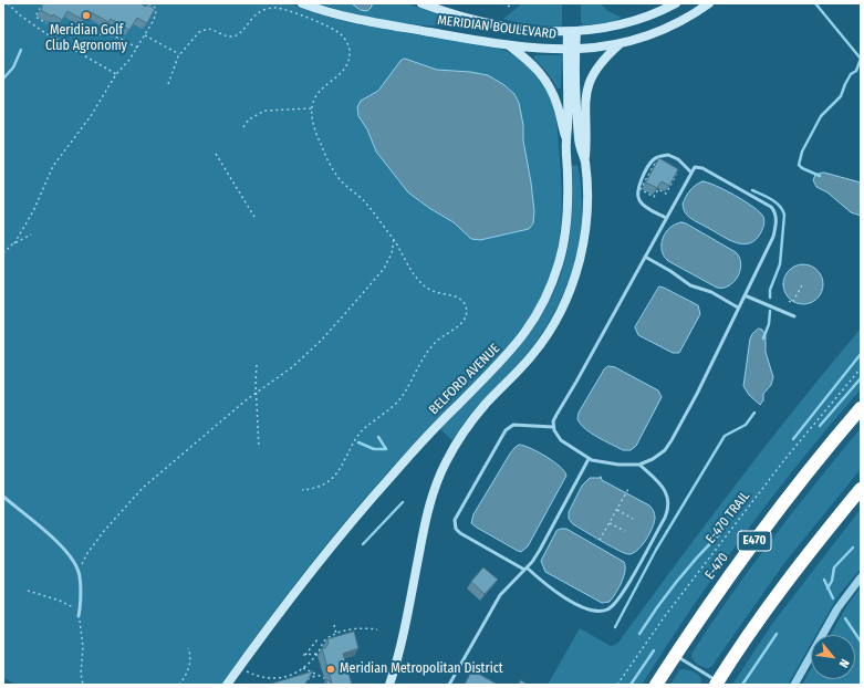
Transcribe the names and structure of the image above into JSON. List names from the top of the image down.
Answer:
{
  "streets": {
    "highway": ["E470", "E-470"],
    "main road": ["MERIDIAN BOULEVARD", "BELFORD AVENUE"],
    "path": ["E-470 TRAIL"]
  },
  "crossings": [
    ["MERIDIAN BOULEVARD", "BELFORD AVENUE"]
  ],
  "places": ["Meridian Golf Club Agronomy", "Meridian Metropolitan District"],
  "north": "bottom right"
}
